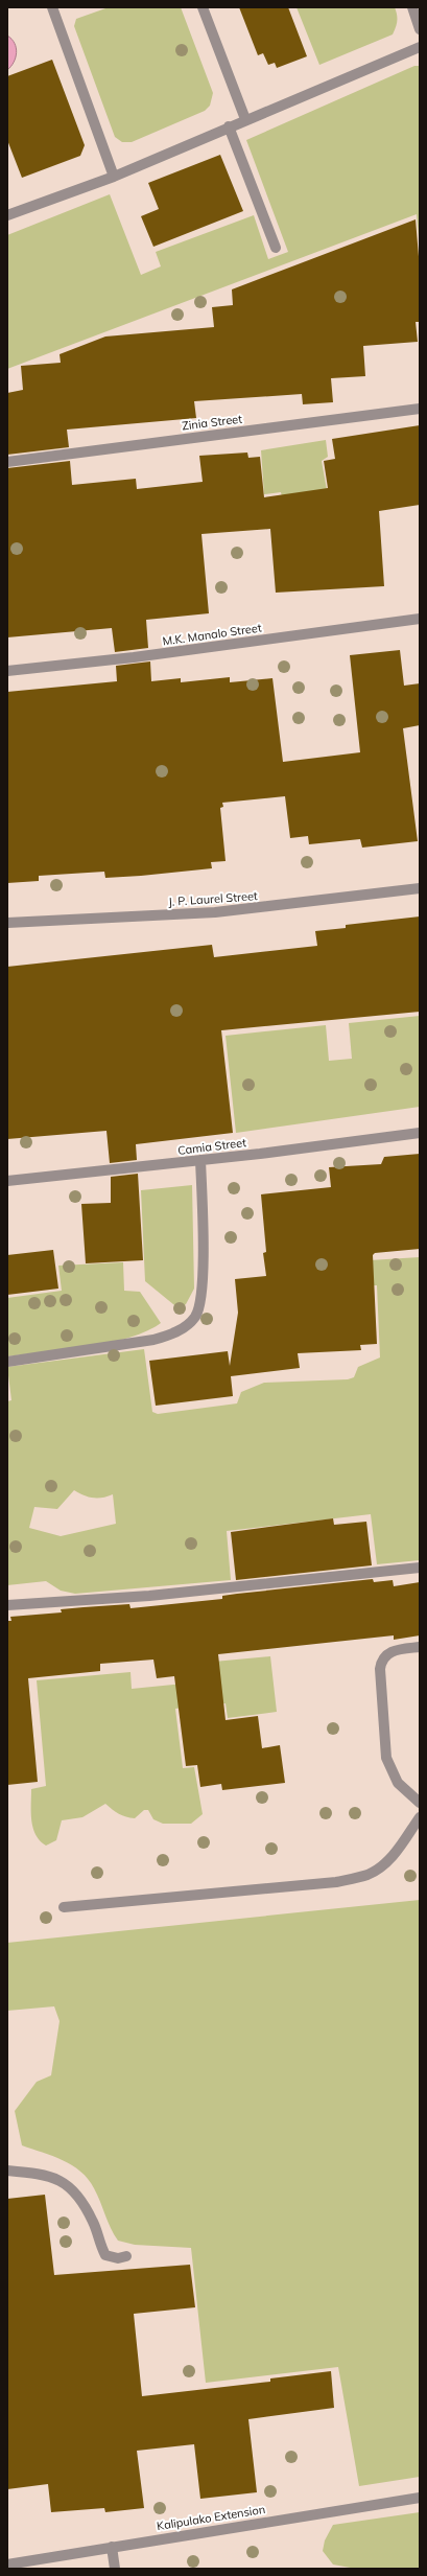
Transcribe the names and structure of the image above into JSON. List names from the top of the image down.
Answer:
{
  "streets": {
    "street": [
      "Zinia Street",
      "M.K. Manalo Street",
      "J. P. Laurel Street",
      "Camia Street",
      "Kalipulako Extension"
    ]
  }
}
